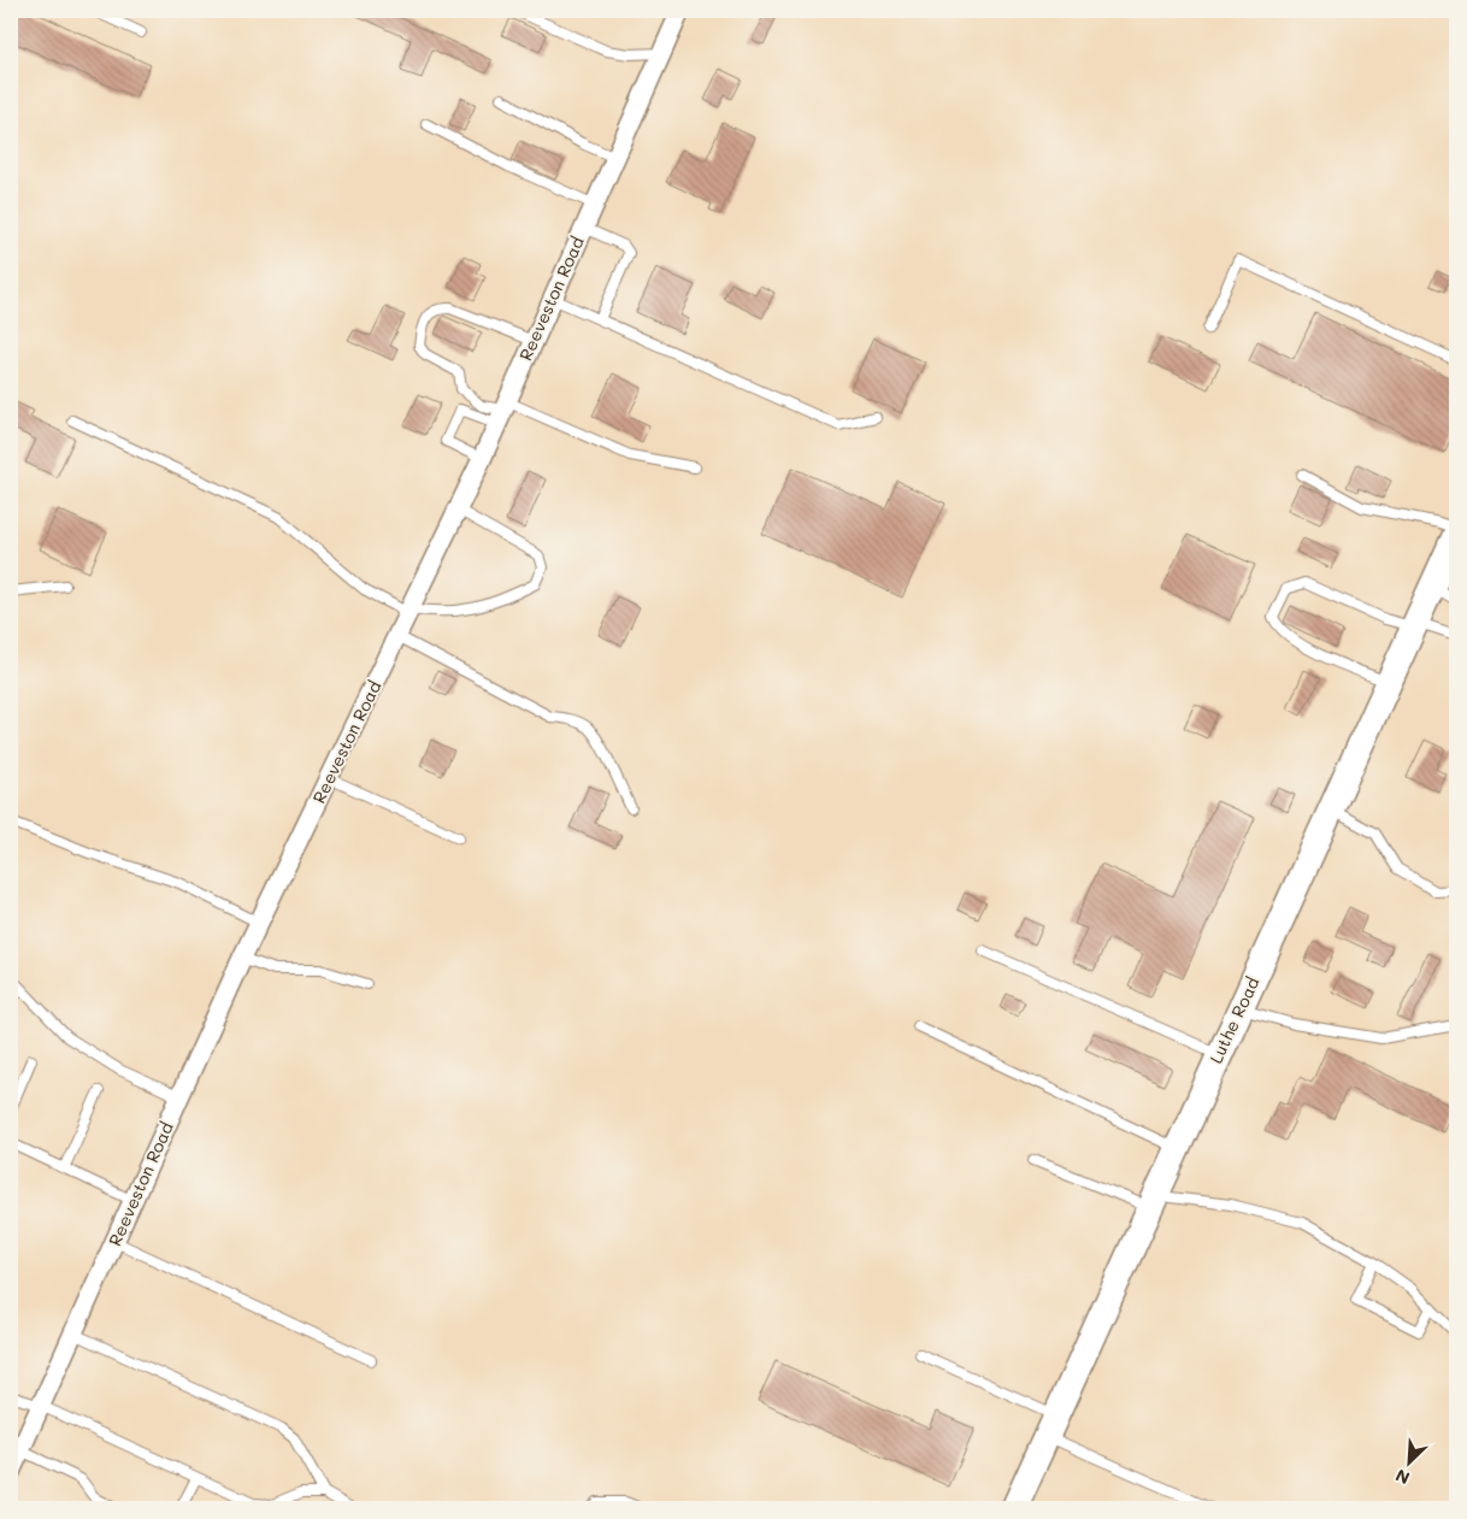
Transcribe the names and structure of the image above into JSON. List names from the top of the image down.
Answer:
{
  "streets": {
    "street": ["Reeveston Road", "Luthe Road"]
  },
  "north": "bottom left"
}
